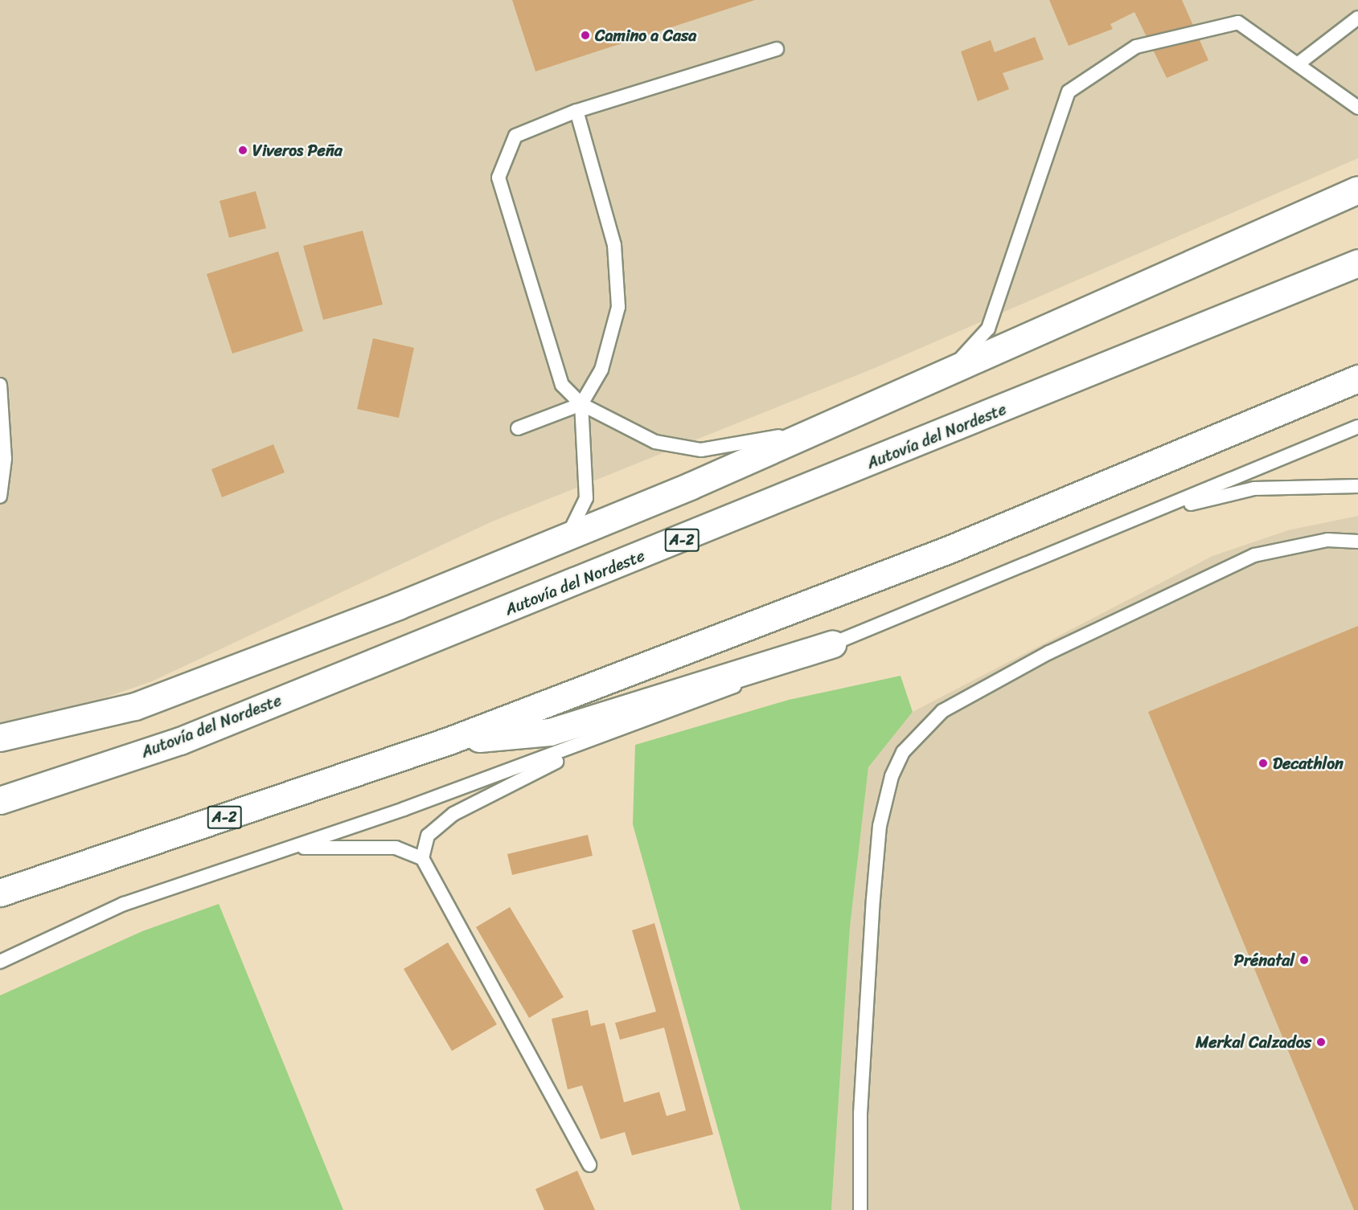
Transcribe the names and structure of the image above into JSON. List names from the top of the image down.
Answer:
{
  "streets": {
    "main road": ["Autovía del Nordeste", "A-2"]
  },
  "places": [
    "Camino a Casa",
    "Viveros Peña",
    "Decathlon",
    "Prénatal",
    "Merkal Calzados"
  ]
}
